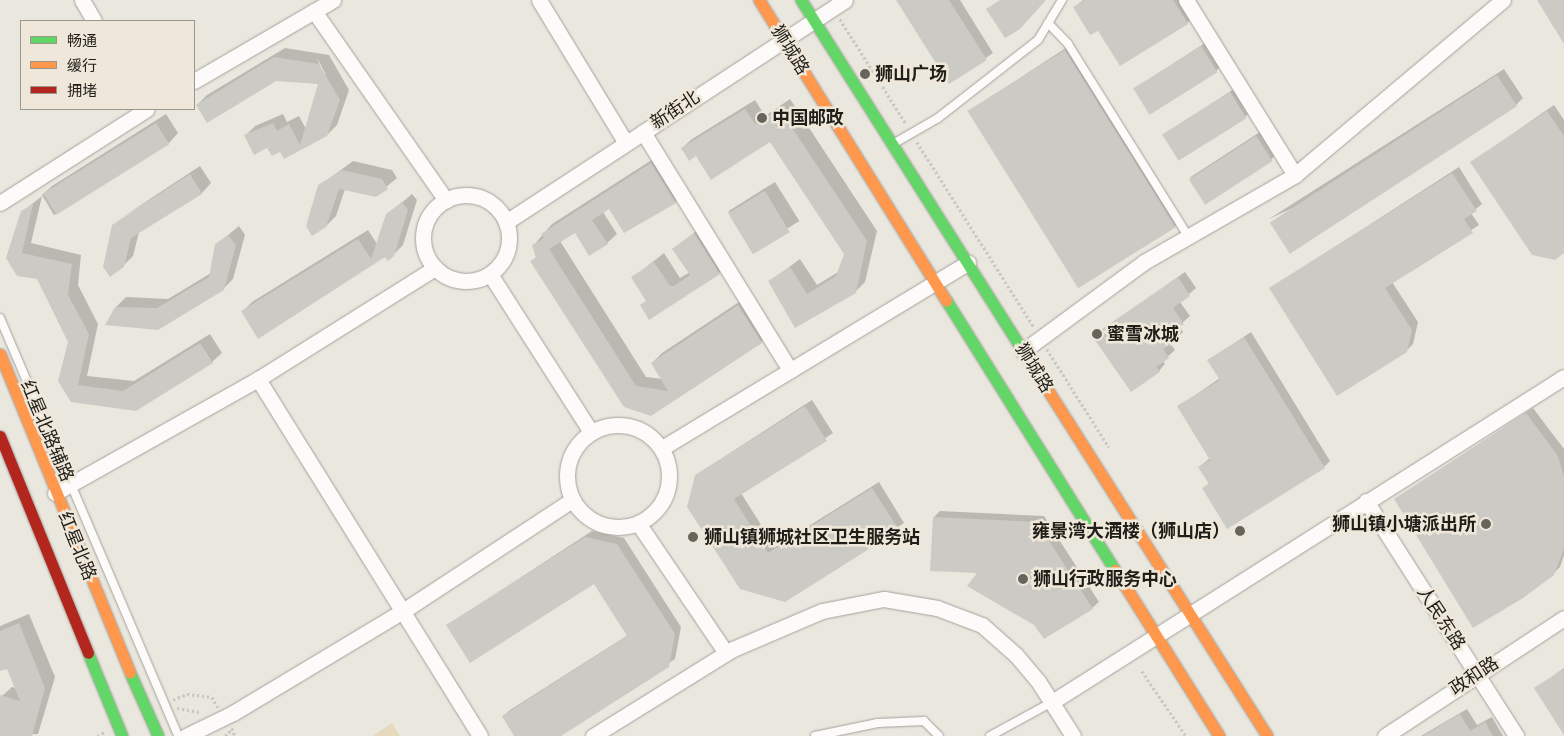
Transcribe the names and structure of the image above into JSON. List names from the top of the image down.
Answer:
{
  "streets": {
    "street": [
      "狮城路",
      "新街北",
      "红星北路",
      "人民东路",
      "政和路"
    ],
    "lane": ["红星北路辅路"]
  },
  "crossings": [
    ["狮城路", "新街北"],
    ["人民东路", "政和路"]
  ],
  "places": [
    "狮山广场",
    "中国邮政",
    "蜜雪冰城",
    "狮山镇小塘派出所",
    "雍景湾大酒楼（狮山店）",
    "狮山镇狮城社区卫生服务站",
    "狮山行政服务中心"
  ],
  "legend": ["畅通", "缓行", "拥堵"]
}
